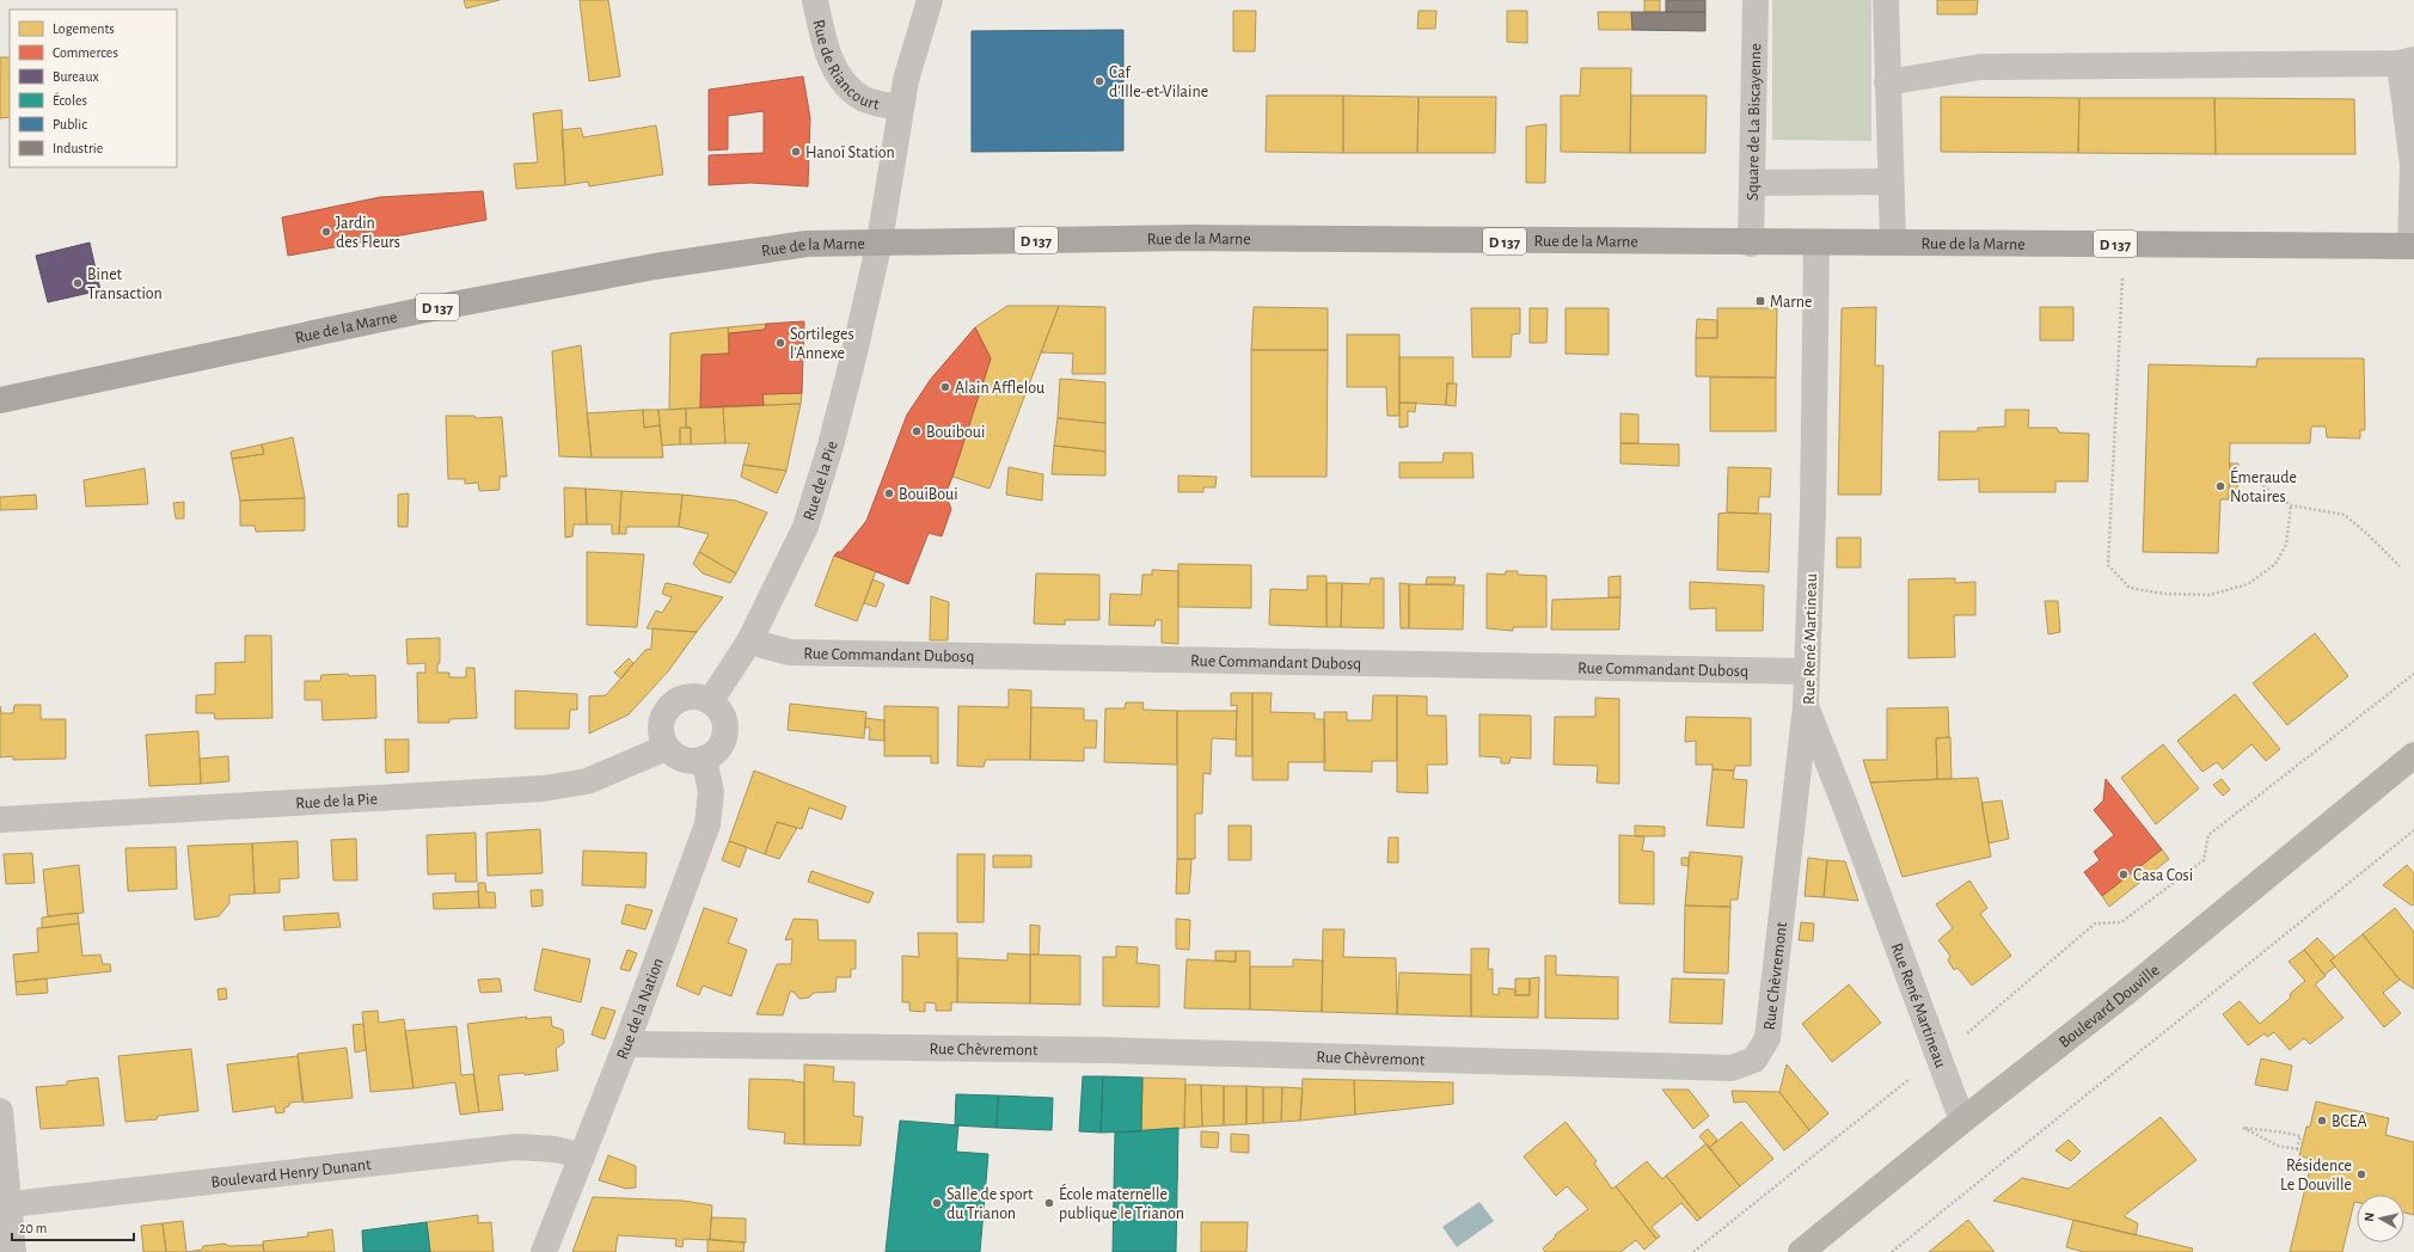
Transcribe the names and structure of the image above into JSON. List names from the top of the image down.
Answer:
{
  "streets": {
    "main road": ["Rue de la Marne", "D 137"],
    "street": [
      "Rue de Riancourt",
      "Square de La Biscayenne",
      "Rue de la Pie",
      "Rue René Martineau",
      "Rue Commandant Dubosq",
      "Rue Chèvremont",
      "Boulevard Douville",
      "Rue de la Nation",
      "Boulevard Henry Dunant"
    ]
  },
  "crossings": [
    ["Rue de Riancourt", "Rue de la Pie"],
    ["Square de La Biscayenne", "Rue de la Marne"],
    ["Rue de la Marne", "Rue de la Pie"],
    ["Rue de la Marne", "Rue René Martineau"],
    ["Rue de la Pie", "Rue Commandant Dubosq"],
    ["Rue de la Pie", "Rue de la Nation"],
    ["Rue René Martineau", "Rue Commandant Dubosq"],
    ["Rue René Martineau", "Rue Chèvremont"],
    ["Rue René Martineau", "Boulevard Douville"],
    ["Rue Chèvremont", "Rue de la Nation"],
    ["Rue de la Nation", "Boulevard Henry Dunant"]
  ],
  "places": {
    "other": [
      "Caf d'Ille-et-Vilaine",
      "Hanoï Station",
      "Jardin des Fleurs",
      "Binet Transaction",
      "Sortileges l'Annexe",
      "Alain Afflelou",
      "Bouiboui",
      "Émeraude Notaires",
      "BouiBoui",
      "Casa Cosi",
      "BCEA",
      "Résidence Le Douville",
      "Salle de sport du Trianon",
      "École maternelle publique le Trianon"
    ],
    "transit": ["Marne"]
  },
  "legend": [
    "Logements",
    "Commerces",
    "Bureaux",
    "Écoles",
    "Public",
    "Industrie"
  ],
  "scale_bar": "20 m",
  "north": "left"
}
